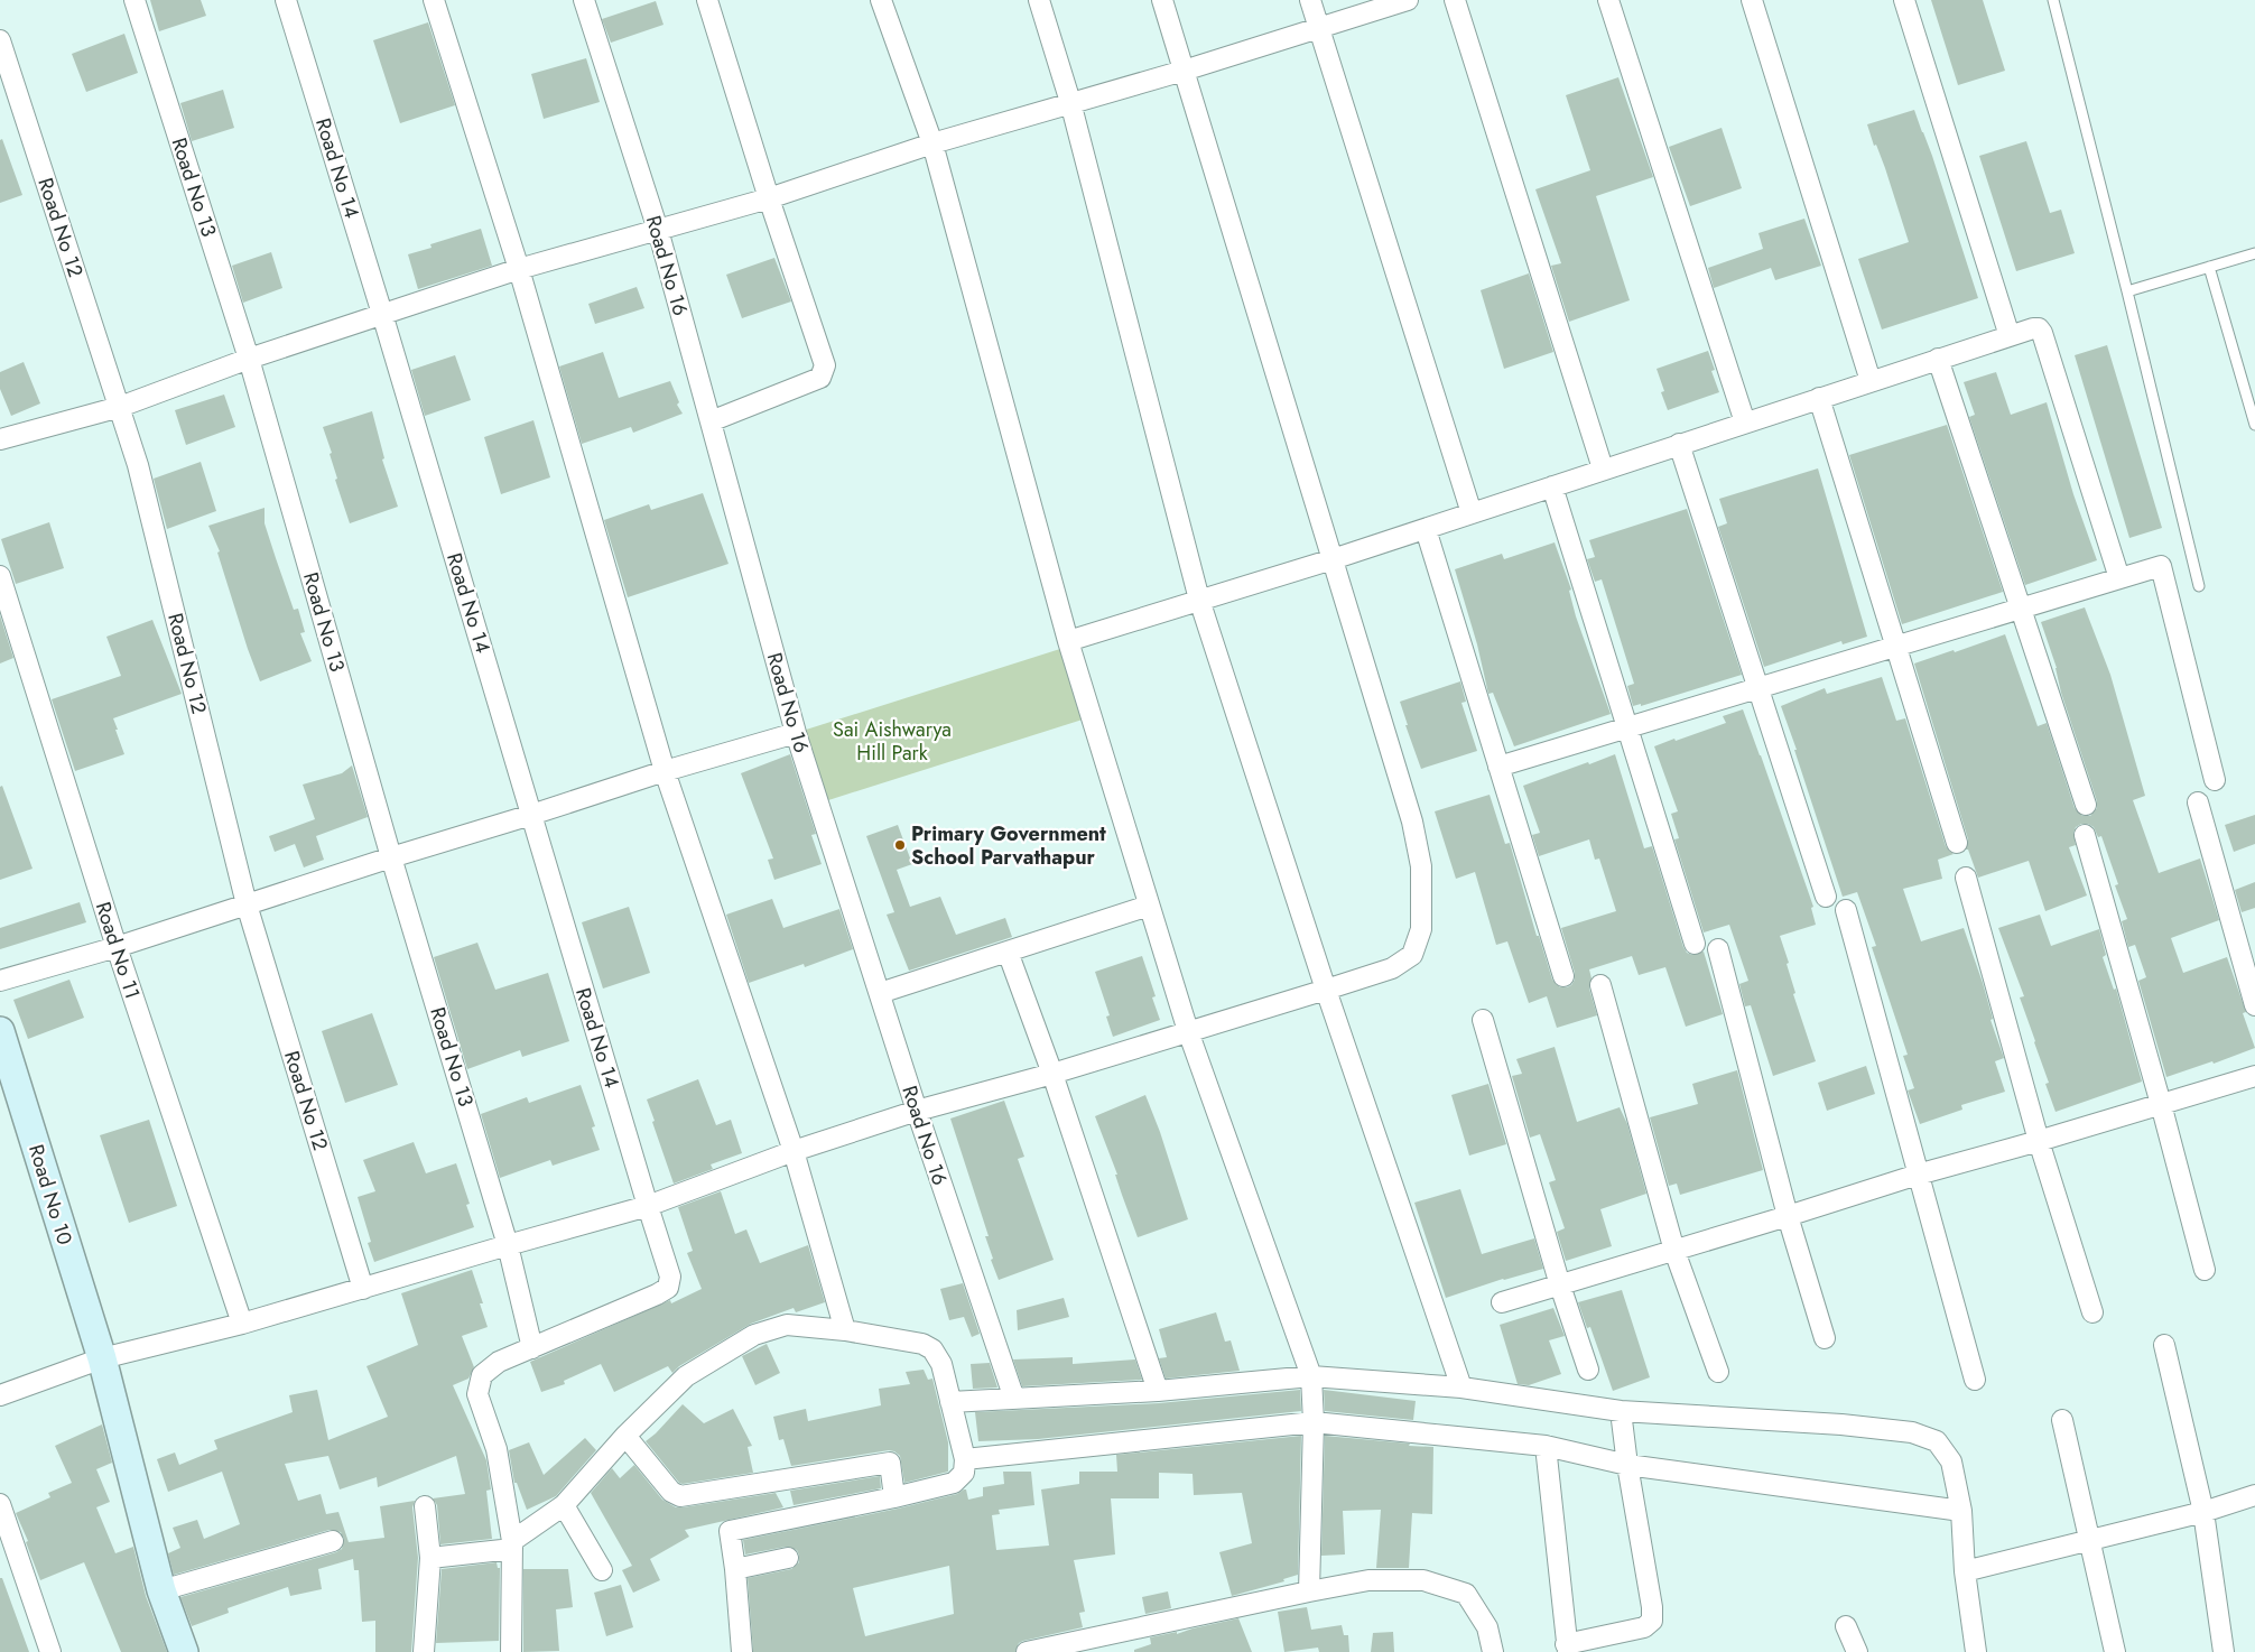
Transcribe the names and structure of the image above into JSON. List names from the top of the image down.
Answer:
{
  "streets": {
    "street": [
      "Road No 14",
      "Road No 13",
      "Road No 12",
      "Road No 16",
      "Road No 11",
      "Road No 10"
    ]
  },
  "crossings": [
    ["Road No 14", "Road No 13"]
  ],
  "parks": ["Sai Aishwarya Hill Park"],
  "places": ["Primary Government School Parvathapur"]
}
